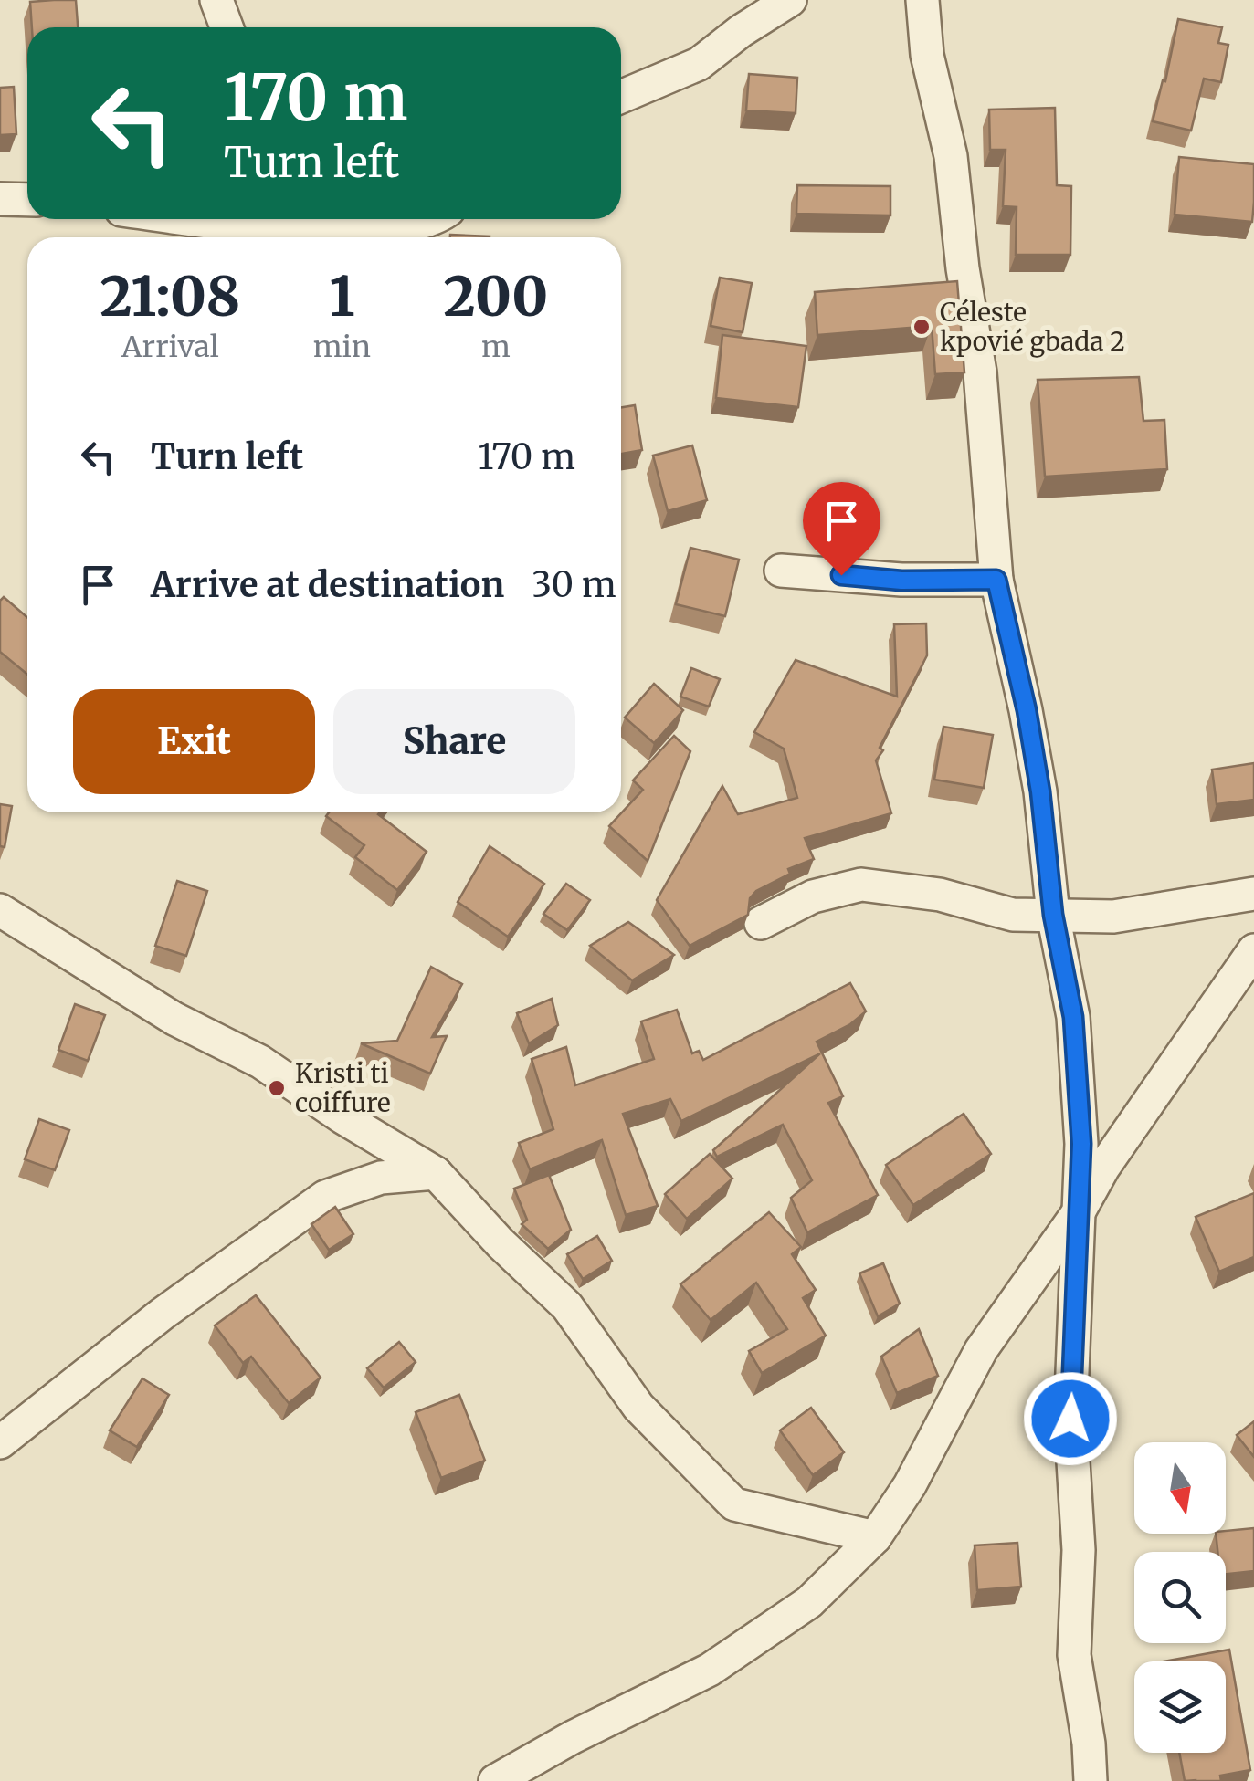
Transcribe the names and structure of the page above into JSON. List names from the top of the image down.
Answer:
{
  "places": ["Céleste kpovié gbada 2", "Kristi ti coiffure"],
  "north": "bottom",
  "page": {
    "turn": ["170 m", "Turn left"],
    "eta": [
      "21:08",
      "Arrival",
      "1",
      "min",
      "200",
      "m"
    ],
    "list": [
      {
        "name": "Turn left",
        "value": "170 m"
      },
      {
        "name": "Arrive at destination",
        "value": "30 m"
      }
    ],
    "buttons": ["Exit", "Share"]
  }
}
